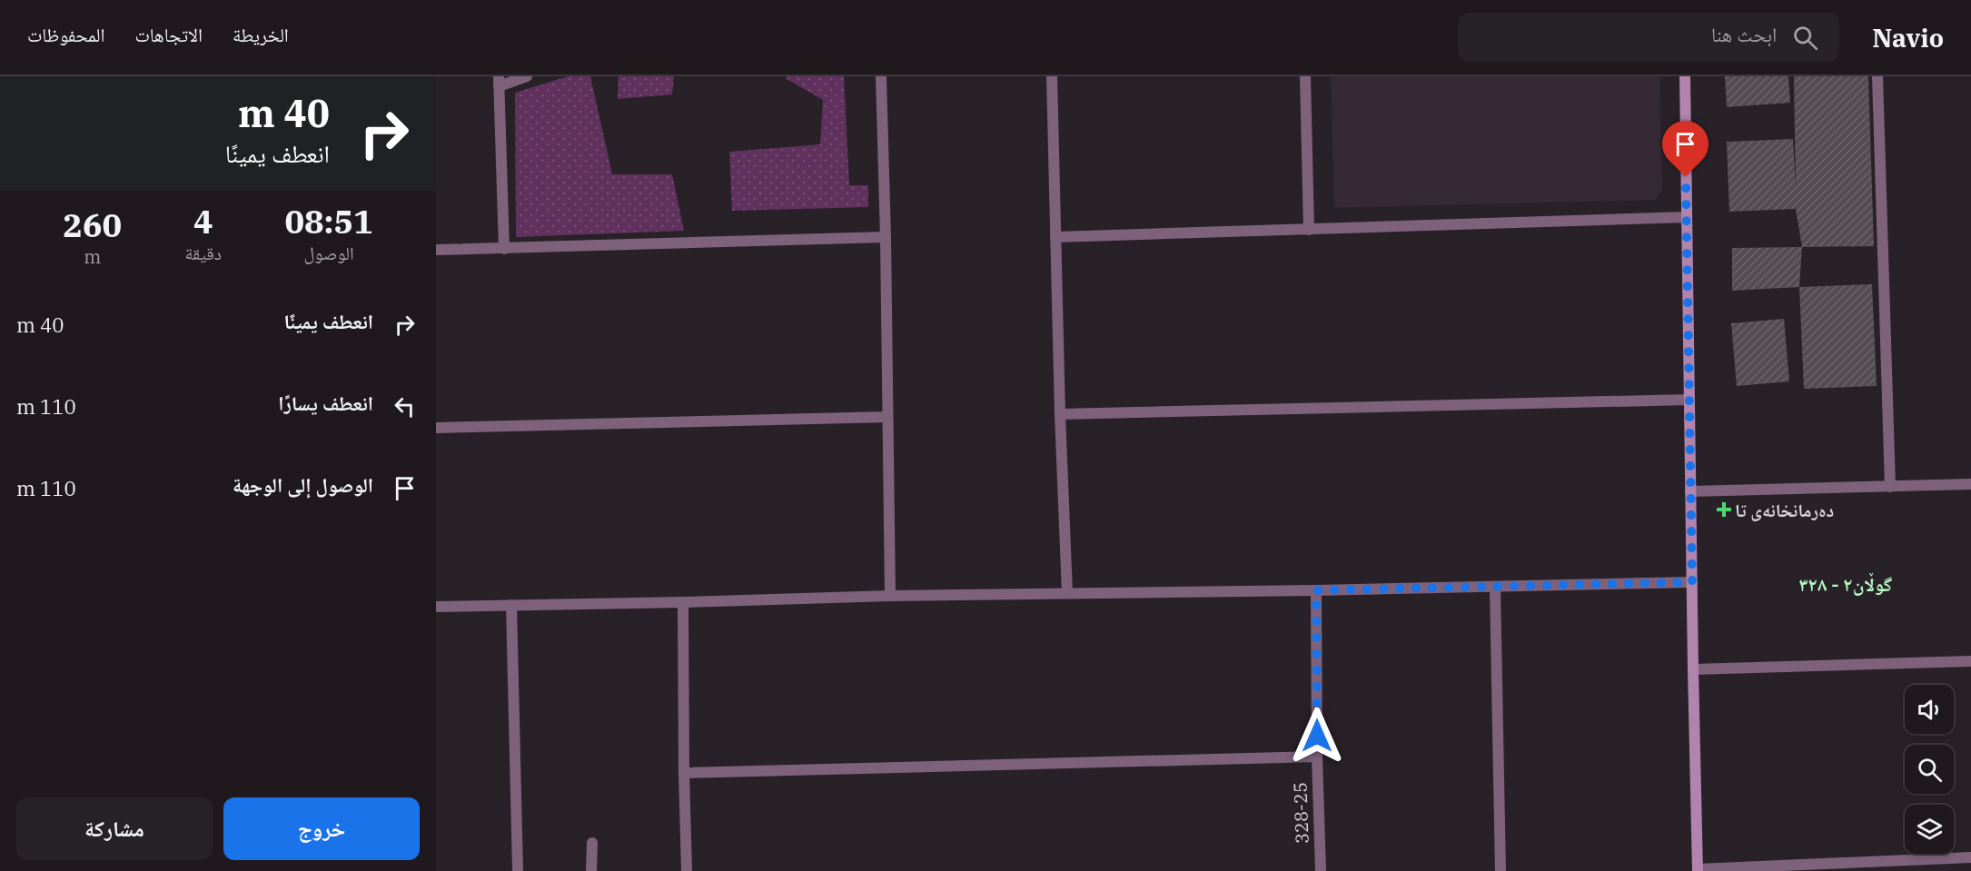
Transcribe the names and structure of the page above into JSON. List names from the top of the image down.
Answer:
{
  "streets": {
    "street": ["328-25"]
  },
  "districts": ["گوڵان٢ - ٣٢٨"],
  "places": {
    "health": ["دەرمانخانەی تا"]
  },
  "page": {
    "header": "Navio",
    "search": "ابحث هنا",
    "nav": ["الخريطة", "الاتجاهات", "المحفوظات"],
    "turn": ["40 m", "انعطف يمينًا"],
    "eta": [
      "08:51",
      "الوصول",
      "4",
      "دقيقة",
      "260",
      "m"
    ],
    "list": [
      {
        "name": "انعطف يمينًا",
        "value": "40 m"
      },
      {
        "name": "انعطف يسارًا",
        "value": "110 m"
      },
      {
        "name": "الوصول إلى الوجهة",
        "value": "110 m"
      }
    ],
    "buttons": ["خروج", "مشاركة"]
  }
}
